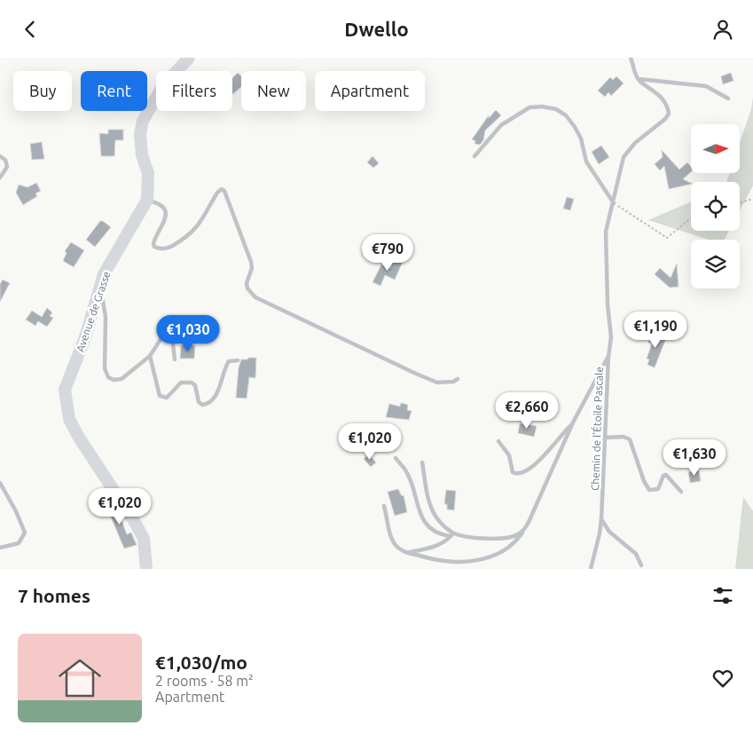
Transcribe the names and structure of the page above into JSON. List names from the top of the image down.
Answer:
{
  "streets": {
    "main road": ["Avenue de Grasse"],
    "lane": ["Chemin de l'Étoile Pascale"]
  },
  "north": "right",
  "page": {
    "header": "Dwello",
    "chip": [
      "Buy",
      "Rent",
      "Filters",
      "New",
      "Apartment"
    ],
    "price": [
      "€790",
      "€1,190",
      "€1,030",
      "€2,660",
      "€1,020",
      "€1,630",
      "€1,020"
    ],
    "heading": "7 homes",
    "list": [
      {
        "name": "€1,030/mo",
        "note": "2 rooms · 58 m² · Apartment"
      }
    ]
  }
}
